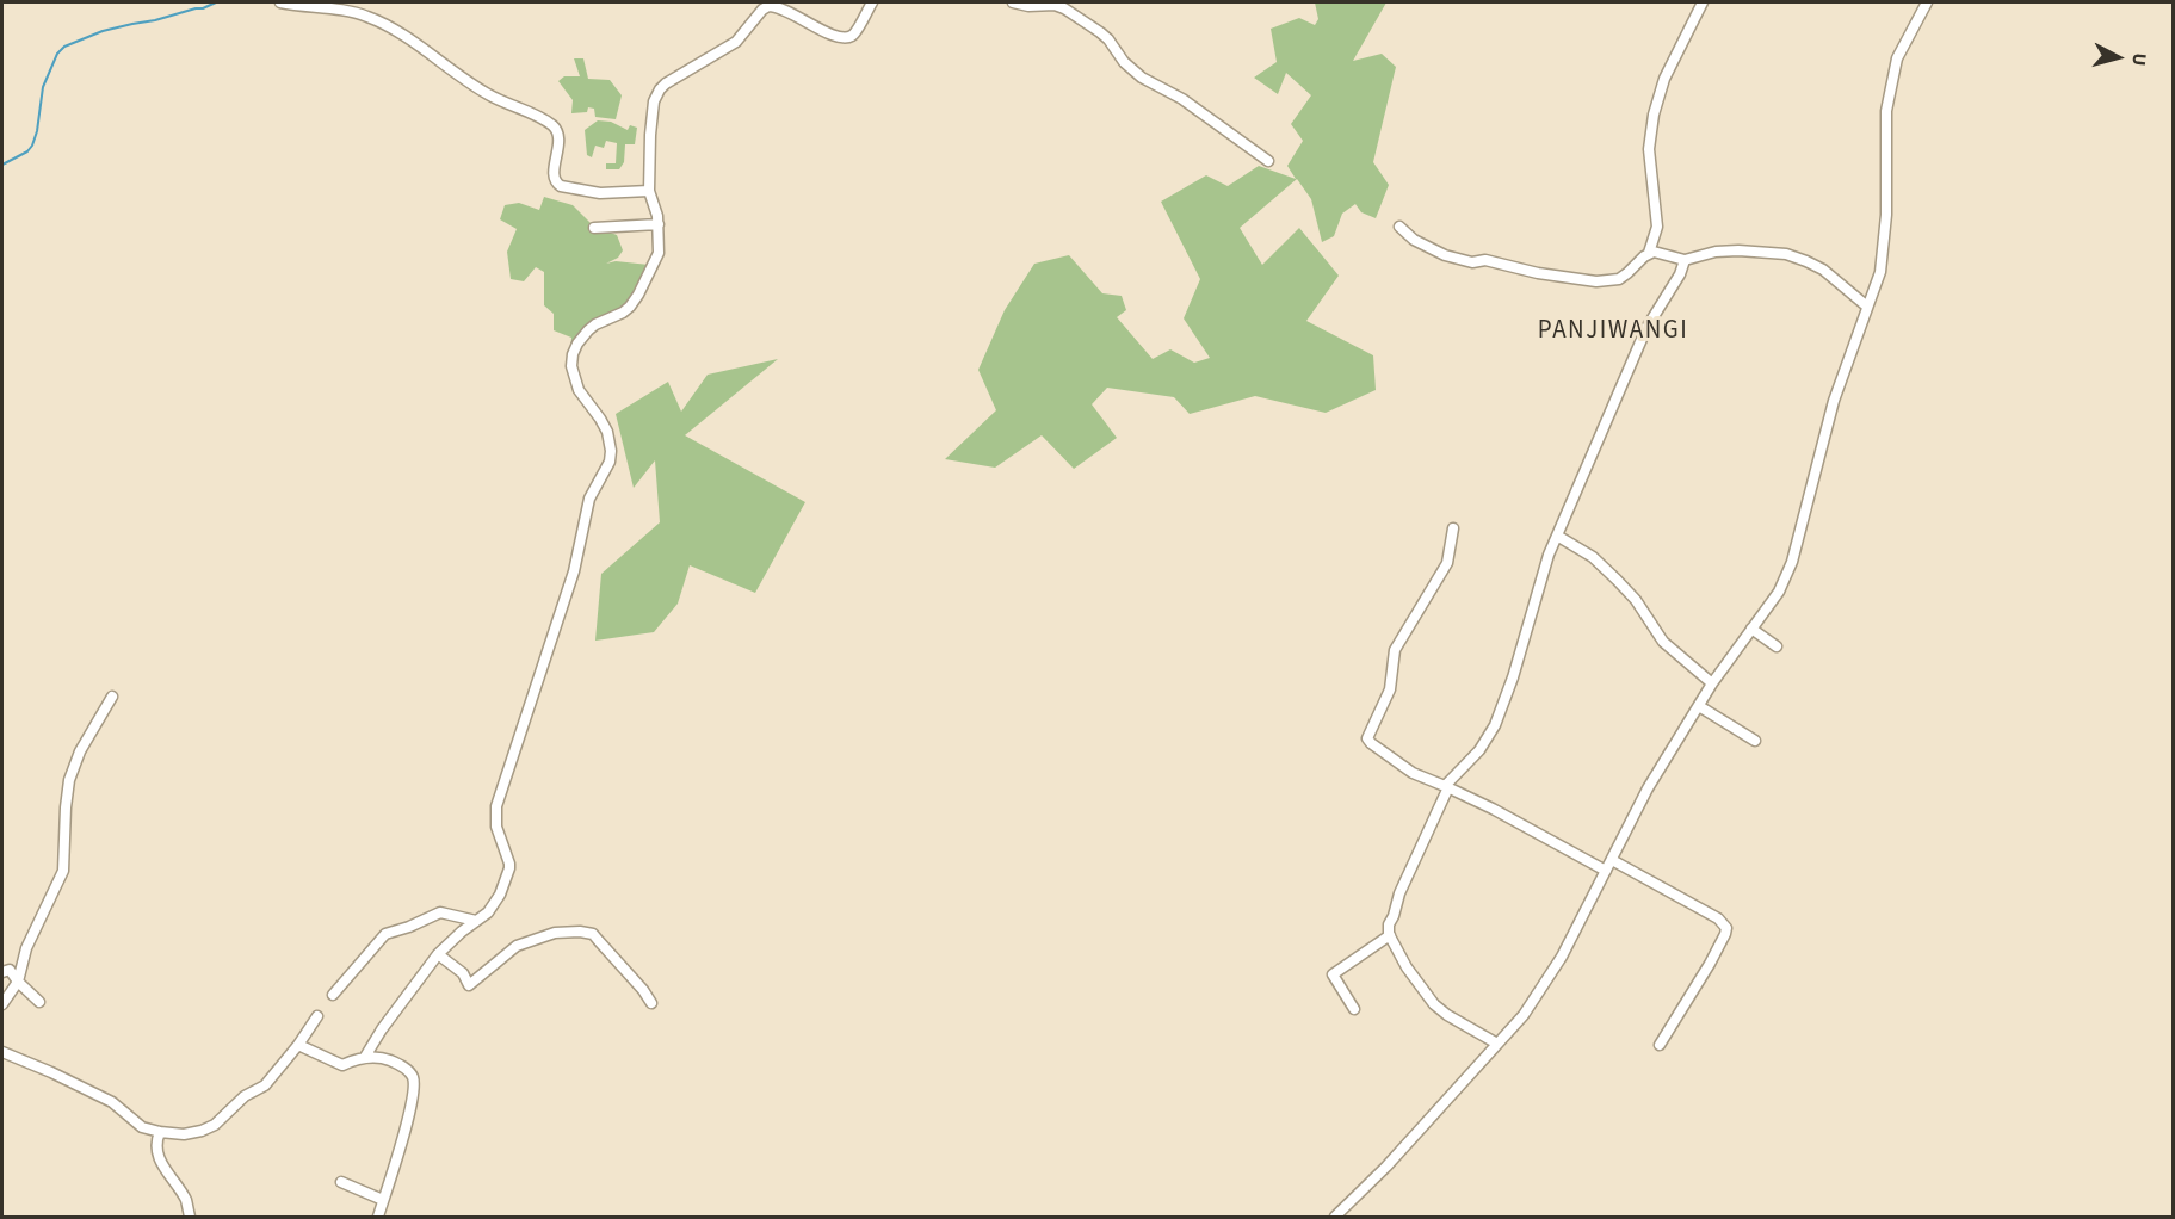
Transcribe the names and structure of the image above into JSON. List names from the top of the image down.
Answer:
{
  "districts": ["PANJIWANGI"],
  "north": "right"
}
